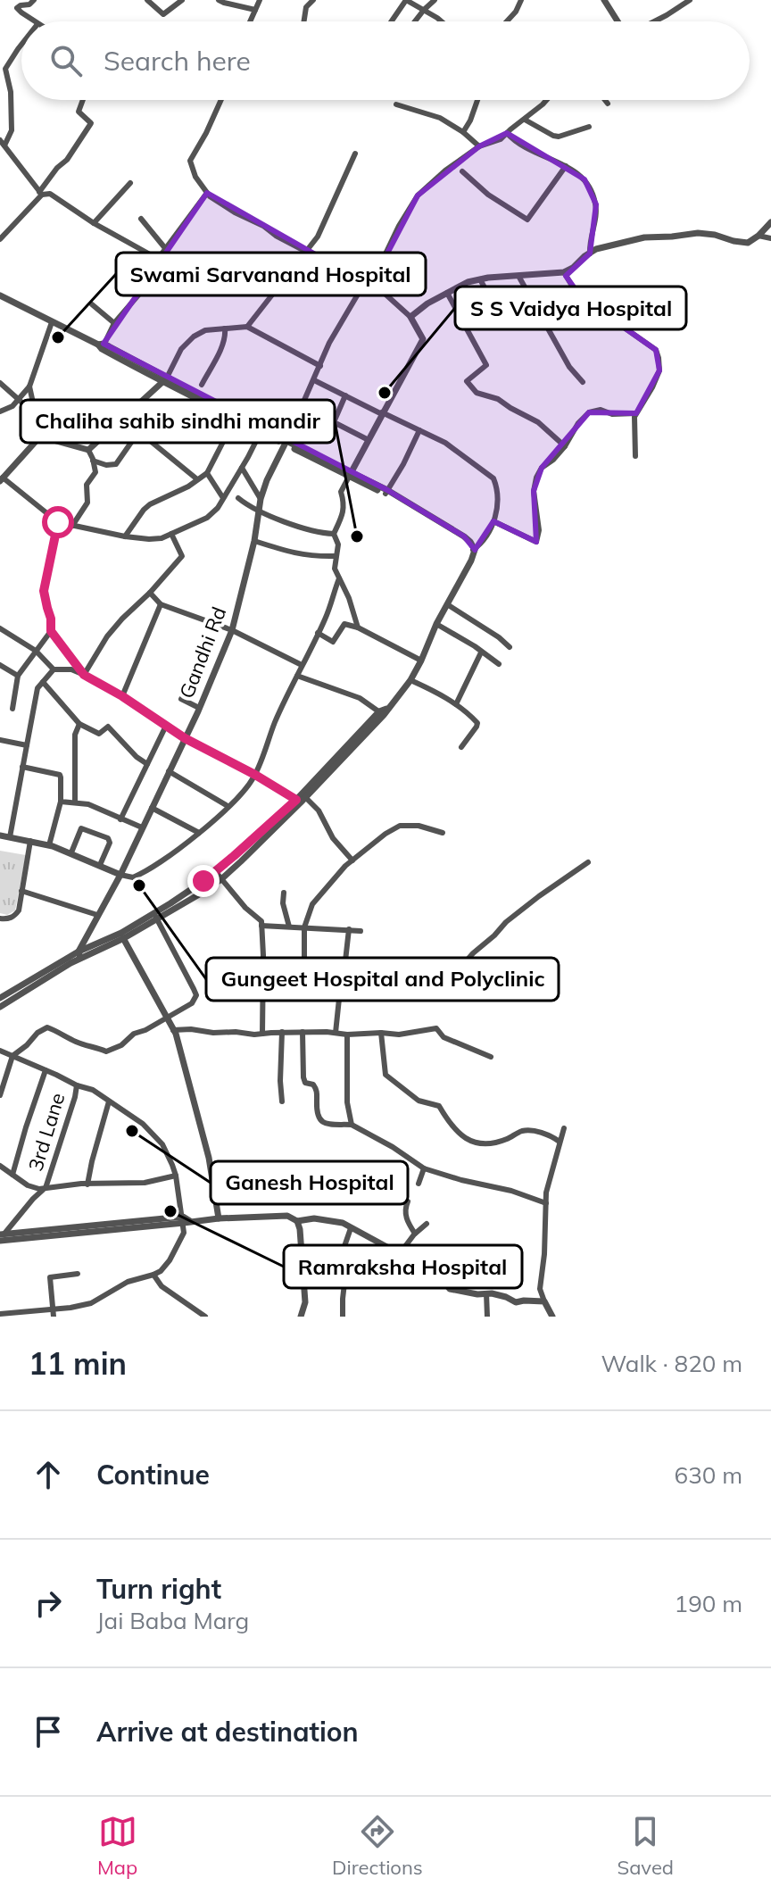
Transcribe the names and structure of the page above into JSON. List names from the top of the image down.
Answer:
{
  "streets": {
    "street": ["Gandhi Rd", "3rd Lane"]
  },
  "places": [
    "Swami Sarvanand Hospital",
    "S S Vaidya Hospital",
    "Chaliha sahib sindhi mandir",
    "Gungeet Hospital and Polyclinic",
    "Ganesh Hospital",
    "Ramraksha Hospital"
  ],
  "page": {
    "search": "Search here",
    "heading": ["11 min", "Walk · 820 m"],
    "list": [
      ["Continue", "630 m"],
      ["Turn right", "Jai Baba Marg", "190 m"],
      "Arrive at destination"
    ],
    "nav": ["Map", "Directions", "Saved"]
  }
}
